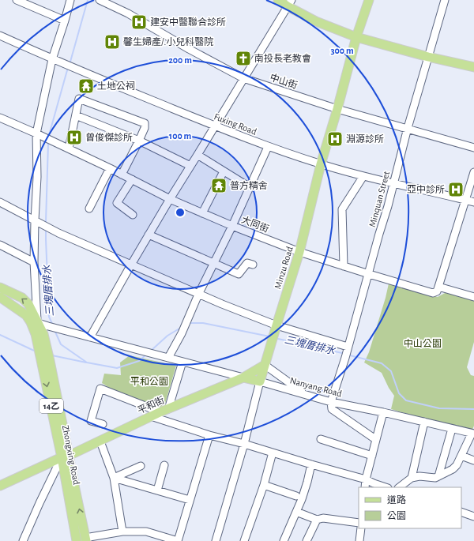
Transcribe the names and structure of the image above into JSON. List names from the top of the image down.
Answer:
{
  "streets": {
    "main road": [
      "Minzu Road",
      "Nanyang Road",
      "平和街",
      "14乙",
      "Zhongxing Road"
    ],
    "street": [
      "中山街",
      "Fuxing Road",
      "Minquan Street",
      "大同街"
    ]
  },
  "crossings": [
    ["中山街", "Minquan Street"],
    ["中山街", "Minzu Road"],
    ["Fuxing Road", "Minquan Street"],
    ["Fuxing Road", "Minzu Road"],
    ["Minquan Street", "大同街"],
    ["Minquan Street", "Nanyang Road"],
    ["大同街", "Minzu Road"],
    ["Minzu Road", "Nanyang Road"],
    ["Minzu Road", "平和街"],
    ["Nanyang Road", "平和街"],
    ["平和街", "Zhongxing Road"]
  ],
  "water": ["三塊厝排水"],
  "parks": ["中山公園", "平和公園"],
  "places": {
    "hospital": [
      "建安中醫聯合診所",
      "馨生婦產/.小兒科醫院",
      "曾俊傑診所",
      "淵源診所",
      "亞中診所"
    ],
    "church": ["南投長老教會"],
    "temple": ["土地公祠", "普方精舍"]
  },
  "legend": ["道路", "公園"],
  "rings": ["300 m", "200 m", "100 m"]
}
